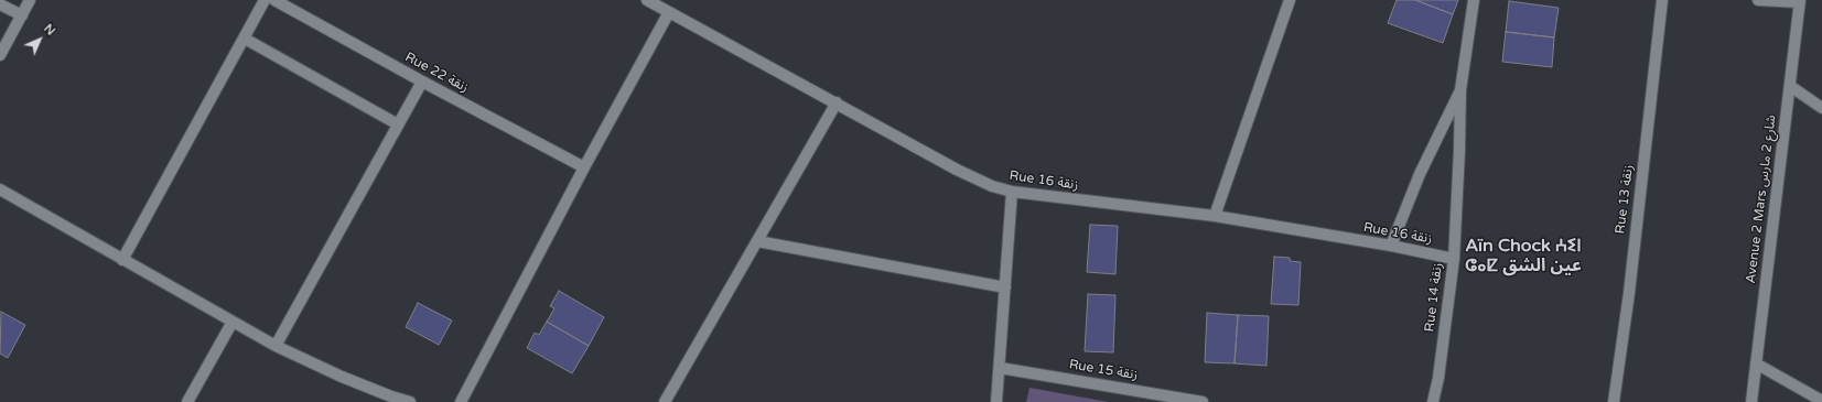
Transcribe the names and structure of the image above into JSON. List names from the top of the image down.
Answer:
{
  "streets": {
    "street": [
      "Rue 22 زنقة",
      "Rue 16 زنقة",
      "Rue 13 زنقة",
      "Avenue 2 Mars شارع 2 مارس",
      "Rue 14 زنقة",
      "Rue 15 زنقة"
    ]
  },
  "crossings": [
    ["Rue 16 زنقة", "Rue 14 زنقة"]
  ],
  "districts": ["Aïn Chock ⵄⵉⵏ ⵛⴰⵇ عين الشق"],
  "north": "top right"
}
